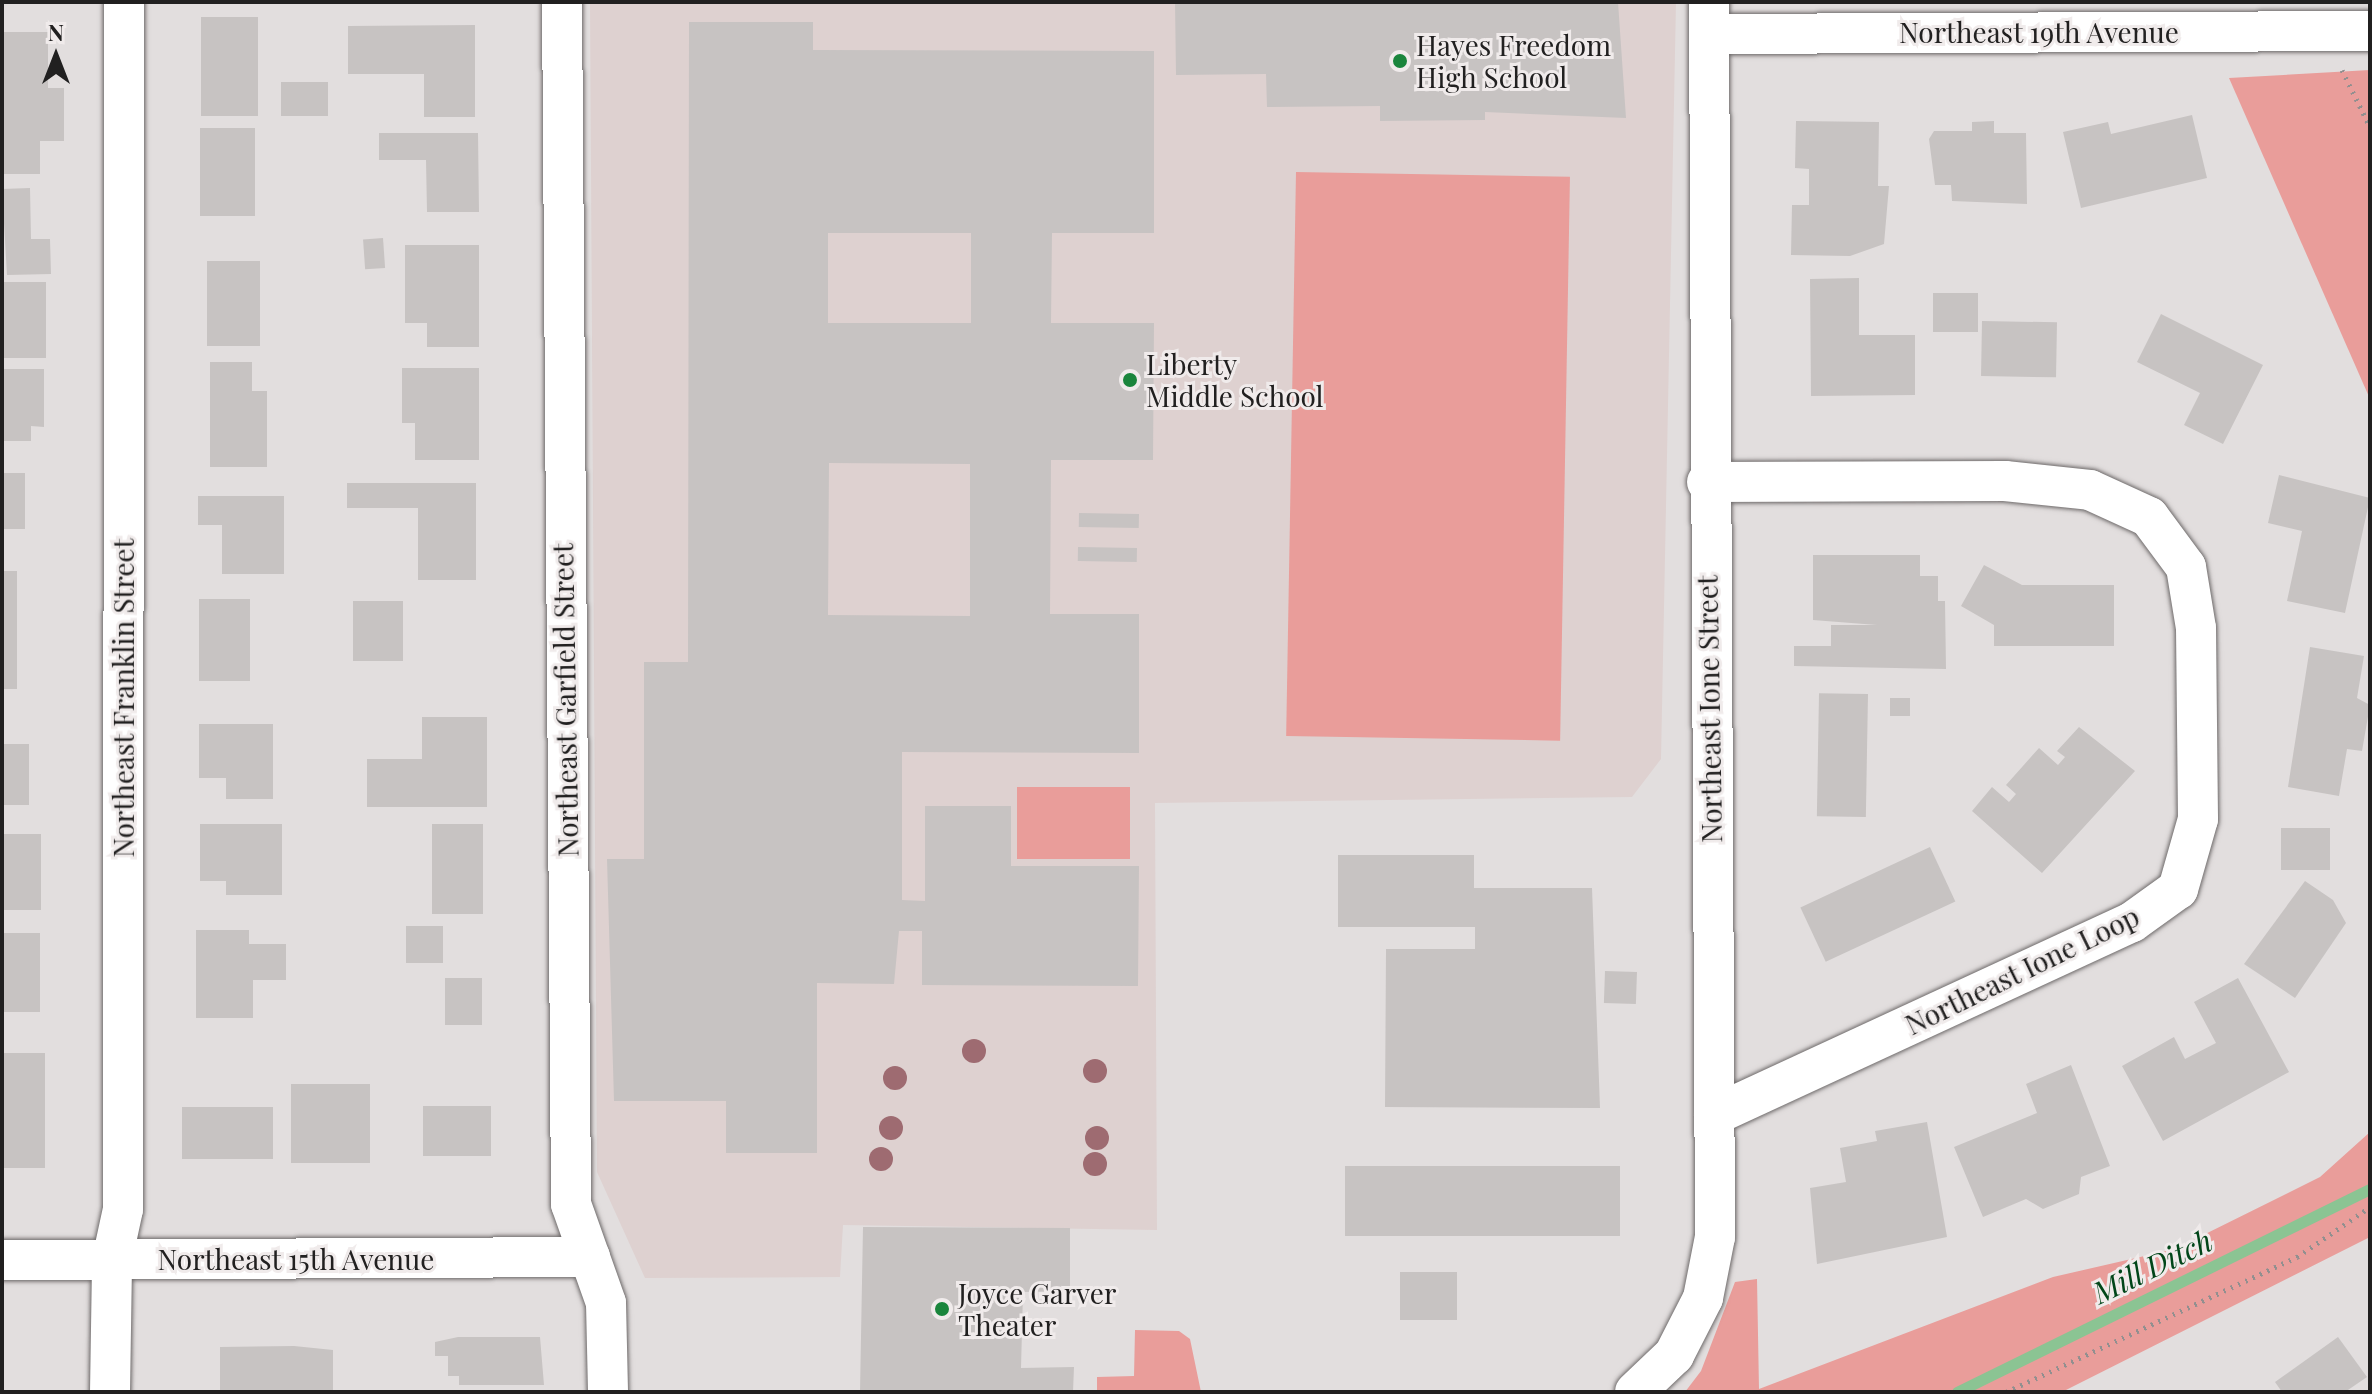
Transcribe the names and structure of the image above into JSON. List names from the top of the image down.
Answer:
{
  "streets": {
    "street": [
      "Northeast 19th Avenue",
      "Northeast Franklin Street",
      "Northeast Garfield Street",
      "Northeast Ione Street",
      "Northeast Ione Loop",
      "Northeast 15th Avenue"
    ]
  },
  "crossings": [
    ["Northeast 19th Avenue", "Northeast Ione Street"],
    ["Northeast Franklin Street", "Northeast 15th Avenue"],
    ["Northeast Garfield Street", "Northeast 15th Avenue"],
    ["Northeast Ione Street", "Northeast Ione Loop"]
  ],
  "water": ["Mill Ditch"],
  "places": ["Hayes Freedom High School", "Liberty Middle School", "Joyce Garver Theater"],
  "north": "top"
}
